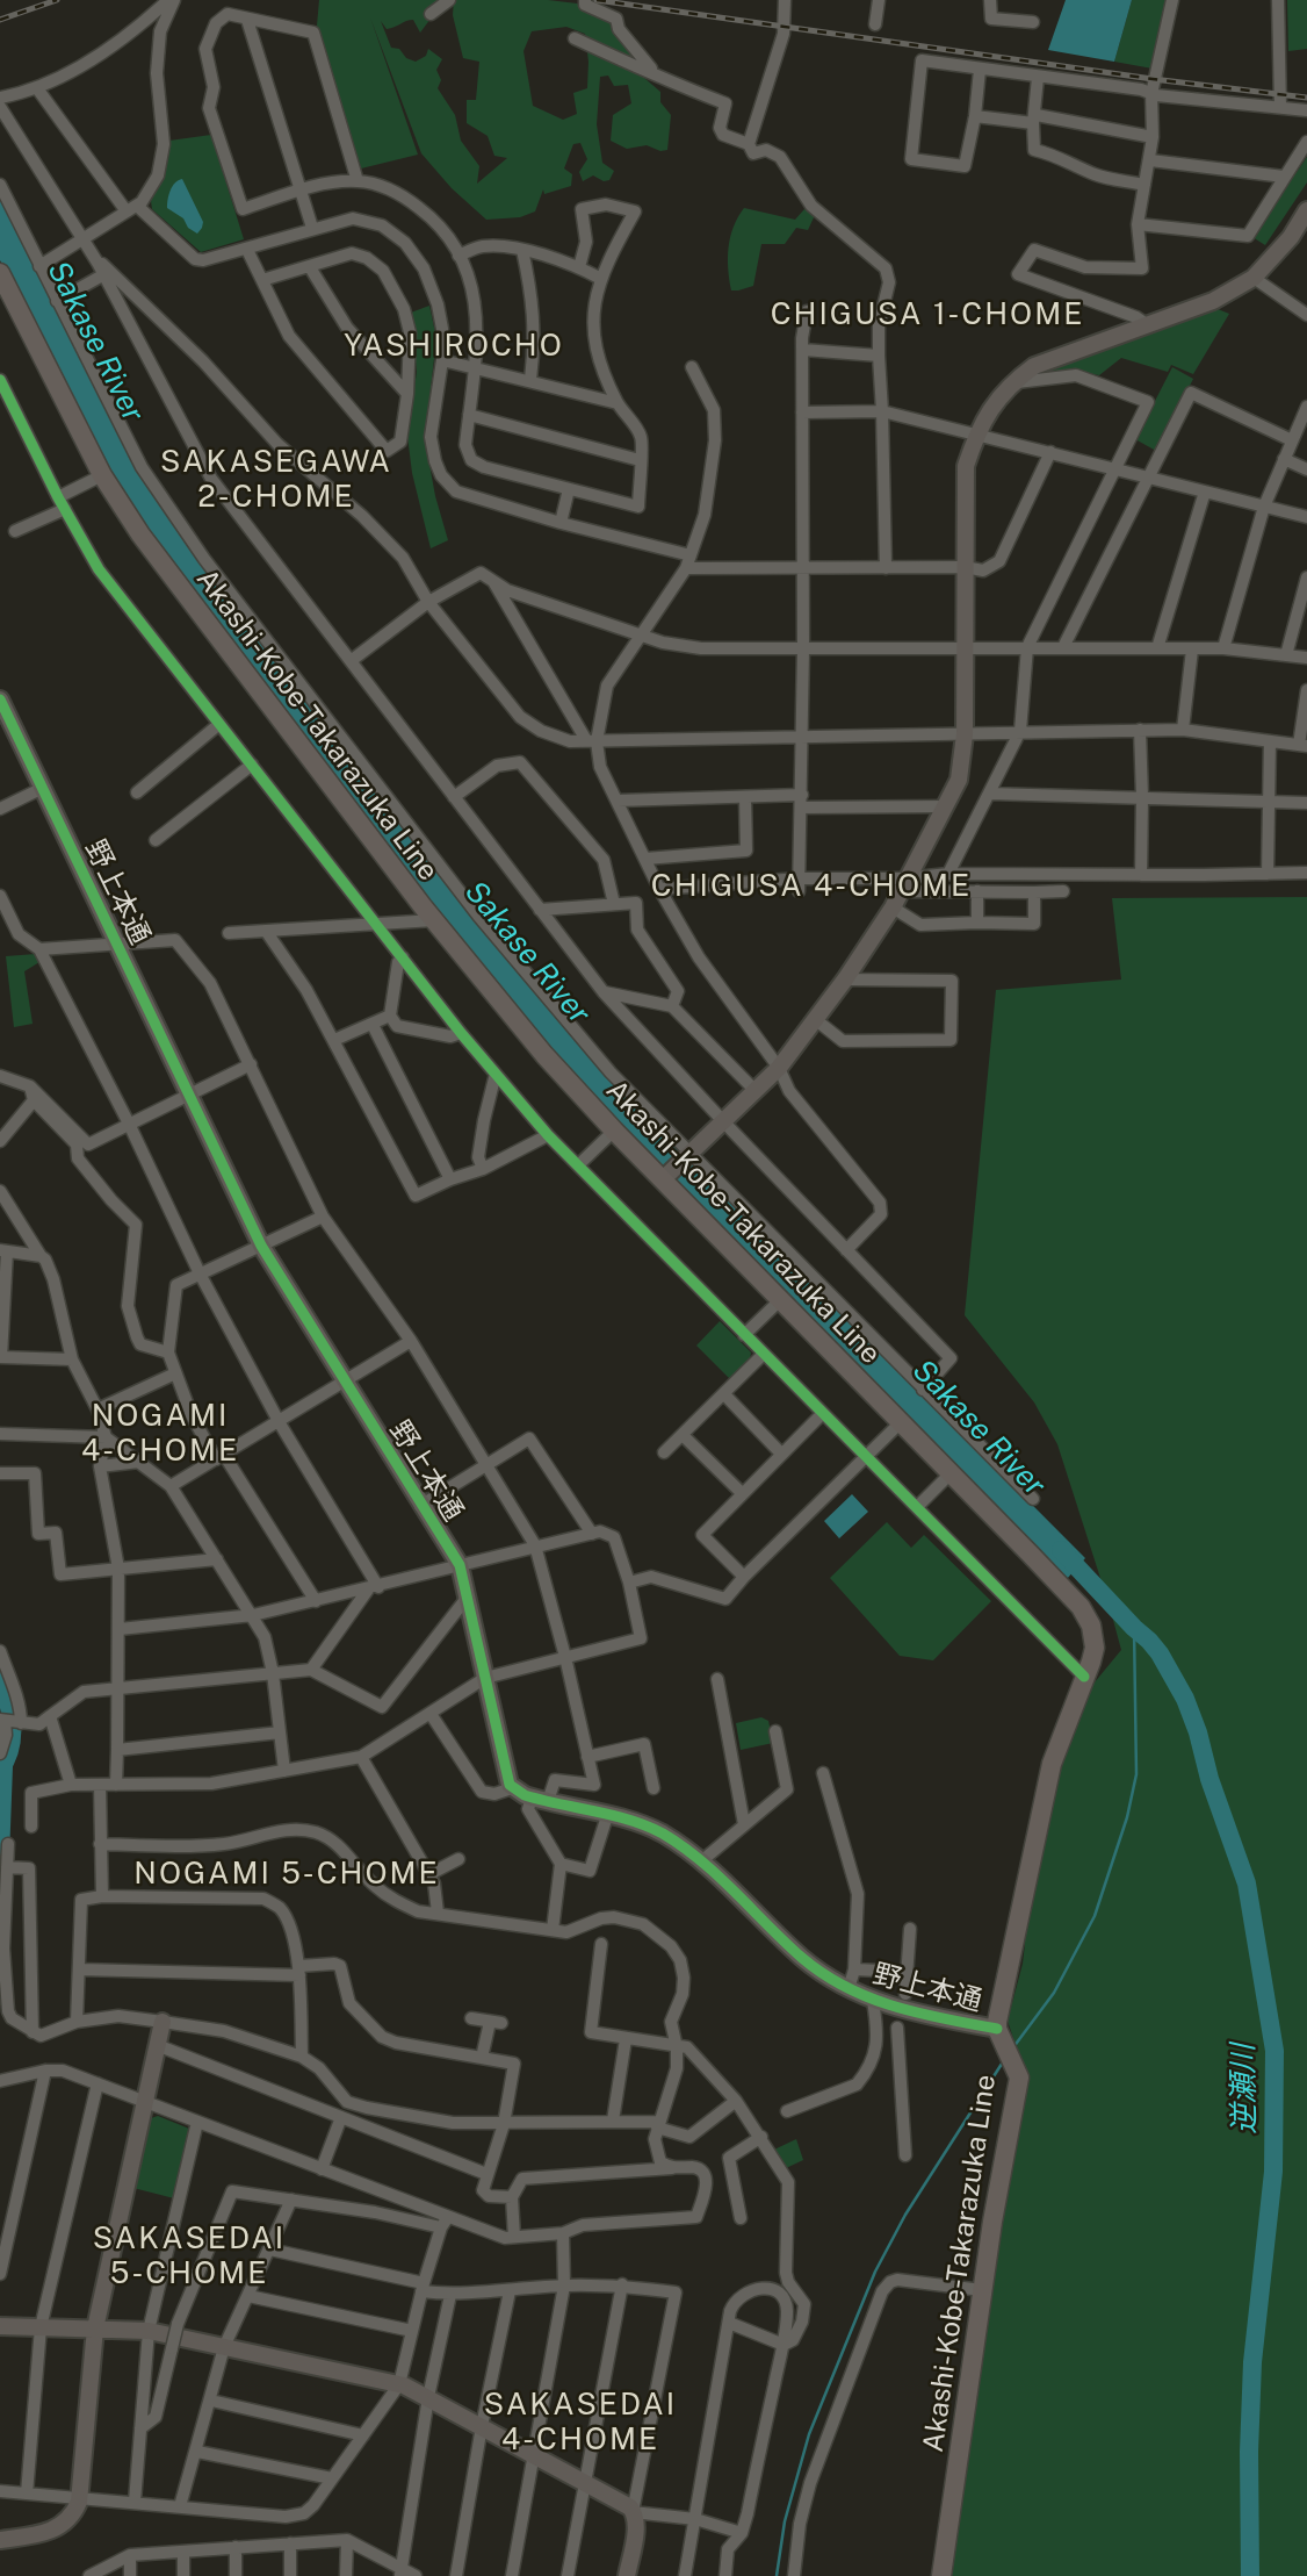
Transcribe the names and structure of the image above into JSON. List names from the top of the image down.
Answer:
{
  "streets": {
    "main road": ["Akashi-Kobe-Takarazuka Line"],
    "street": ["野上本通"]
  },
  "crossings": [
    ["Akashi-Kobe-Takarazuka Line", "野上本通"]
  ],
  "districts": [
    "CHIGUSA 1-CHOME",
    "YASHIROCHO",
    "SAKASEGAWA 2-CHOME",
    "CHIGUSA 4-CHOME",
    "NOGAMI 4-CHOME",
    "NOGAMI 5-CHOME",
    "SAKASEDAI 5-CHOME",
    "SAKASEDAI 4-CHOME"
  ],
  "water": ["Sakase River", "逆瀬川"]
}
